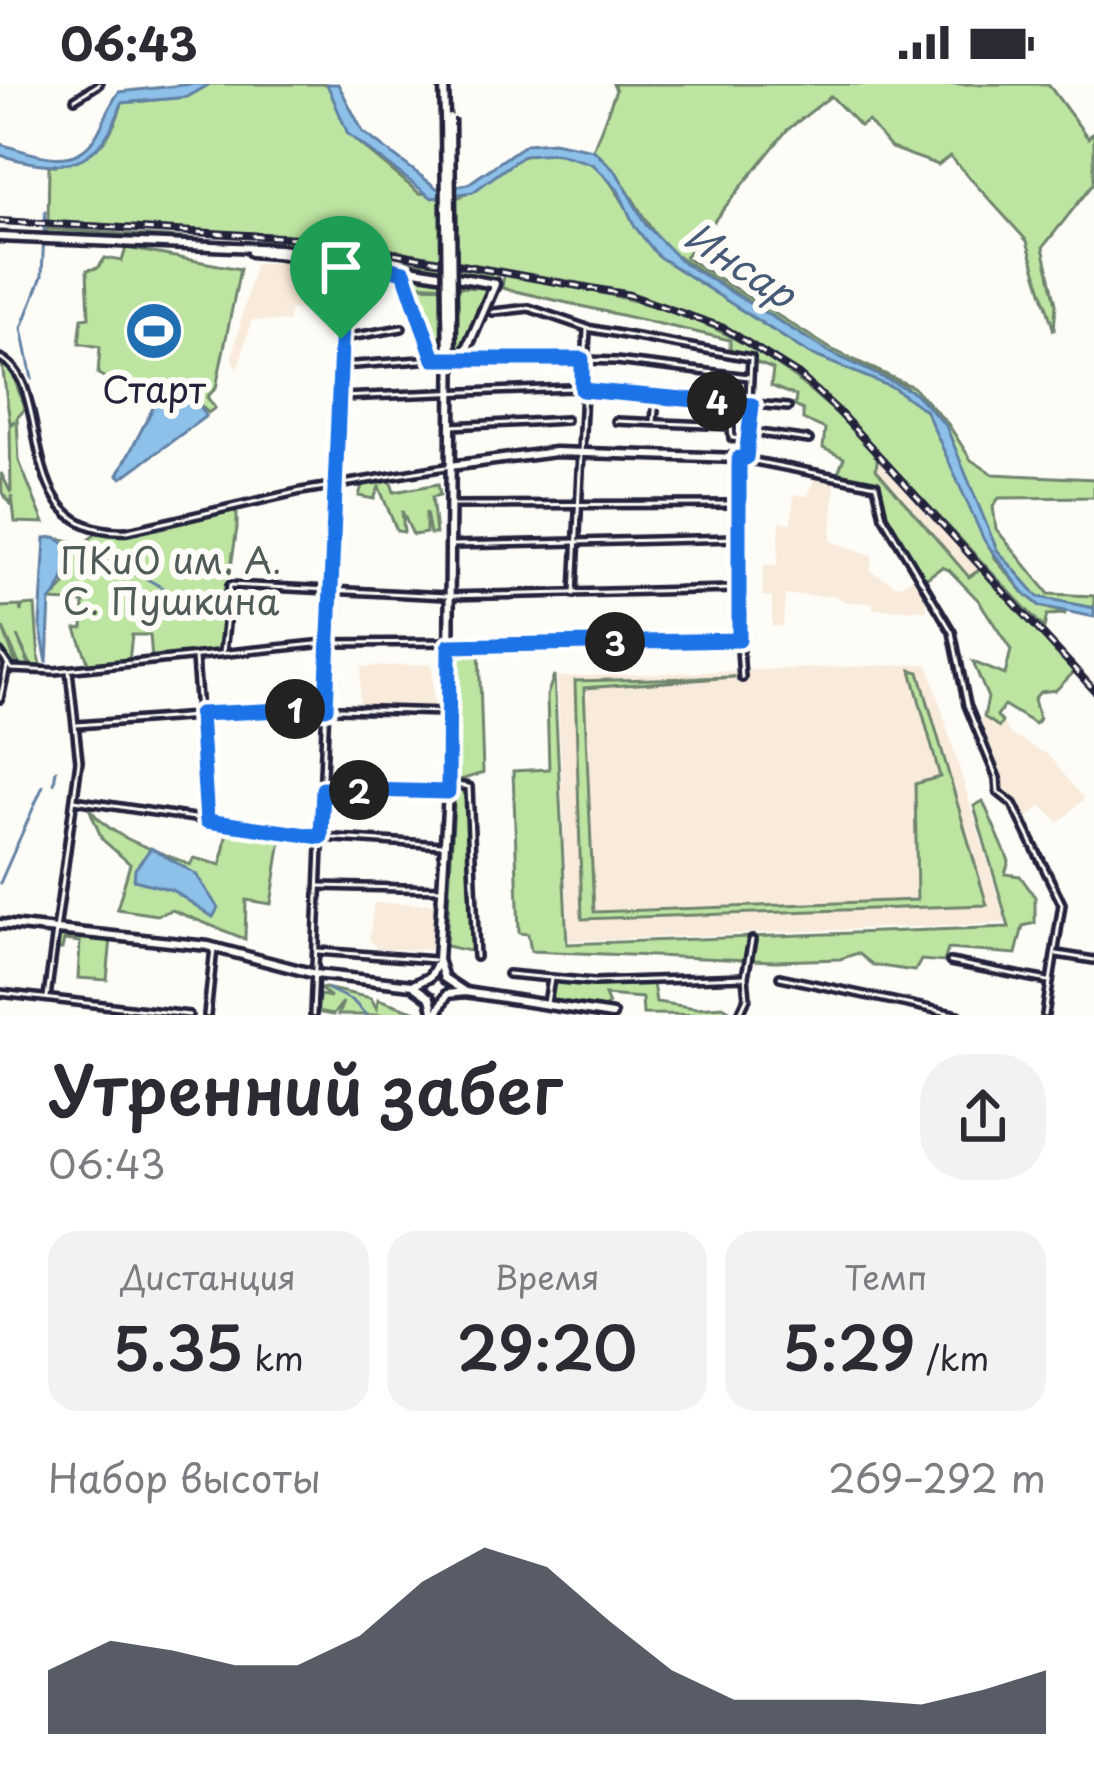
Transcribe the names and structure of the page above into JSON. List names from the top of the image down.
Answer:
{
  "water": ["Инсар"],
  "parks": ["ПКиО им. А. С. Пушкина"],
  "places": {
    "sports": ["Старт"]
  },
  "page": {
    "status": "06:43",
    "pins": [
      "4",
      "3",
      "1",
      "2"
    ],
    "heading": ["Утренний забег", "06:43"],
    "stats": [
      ["Дистанция", "5.35 km"],
      ["Время", "29:20"],
      ["Темп", "5:29 /km"]
    ],
    "chart": ["Набор высоты", "269–292 m"]
  }
}
